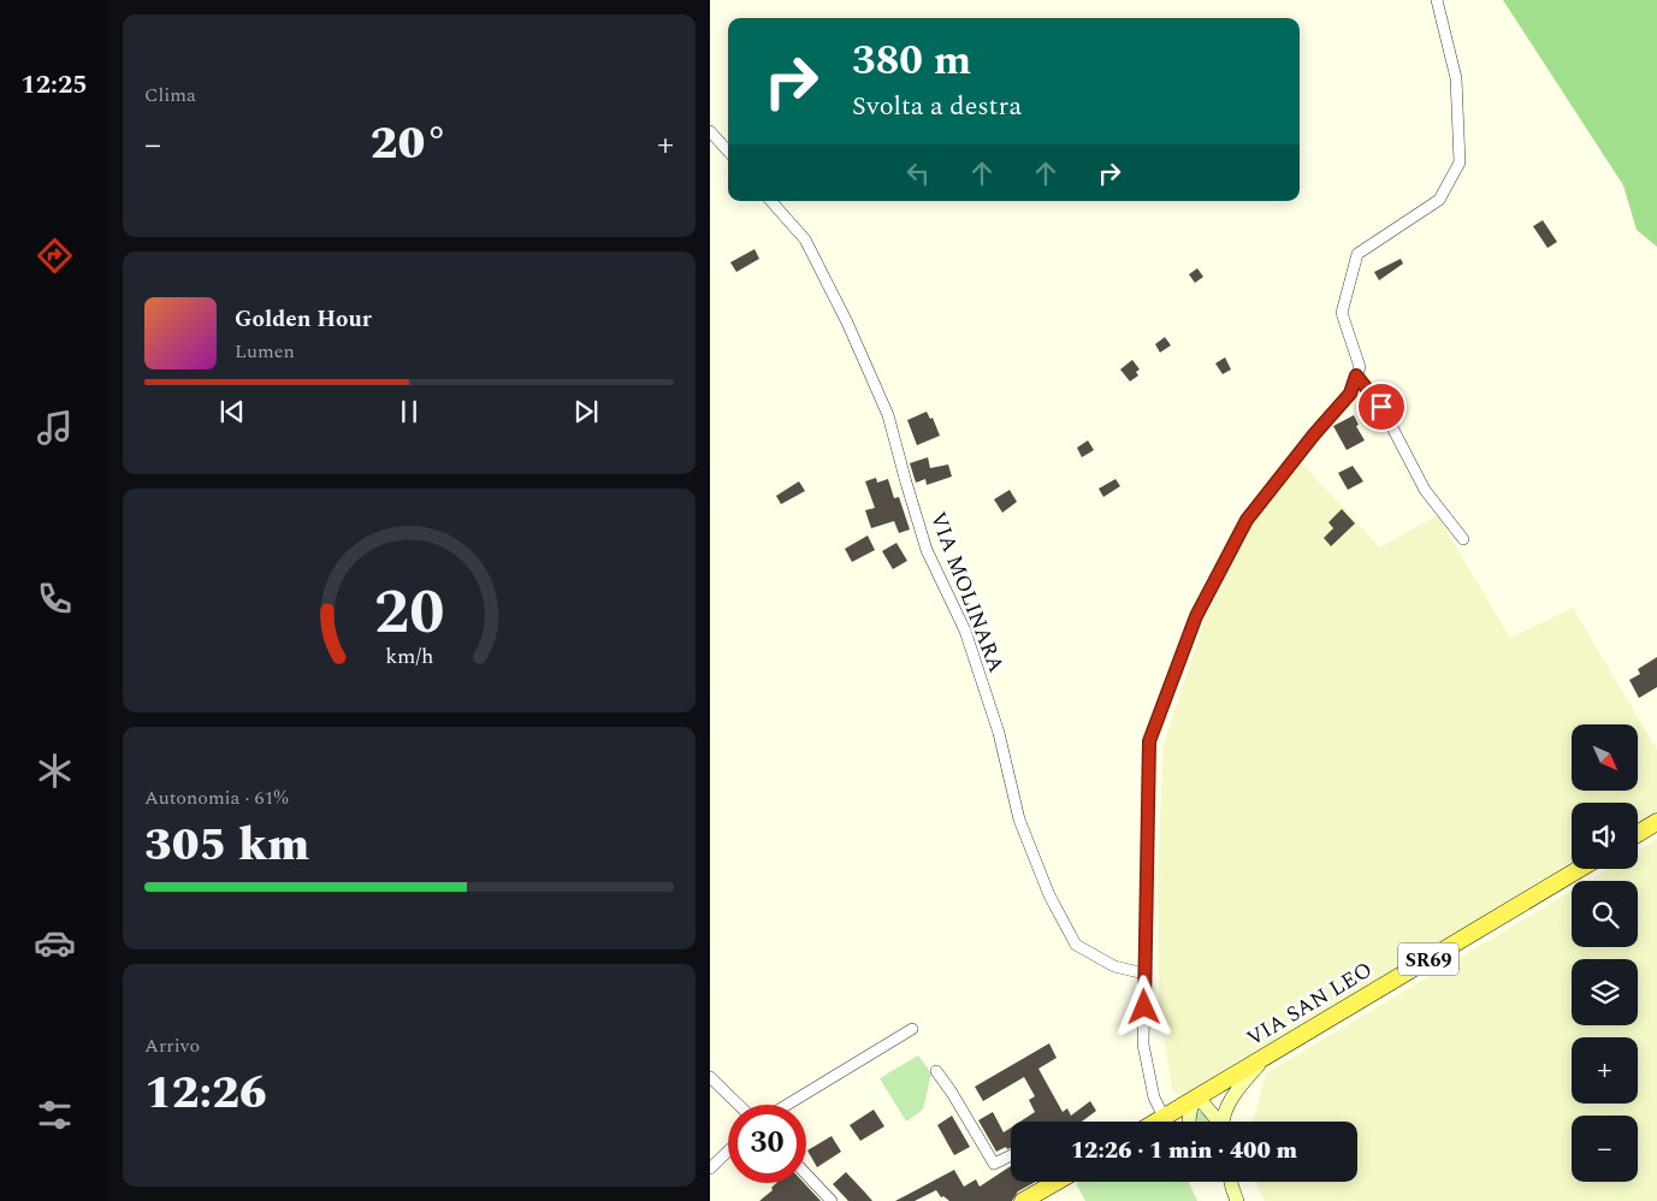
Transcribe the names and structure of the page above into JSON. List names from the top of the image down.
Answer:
{
  "streets": {
    "main road": ["SR69", "VIA SAN LEO"],
    "street": ["VIA MOLINARA"]
  },
  "north": "bottom right",
  "page": {
    "tabs": "12:25",
    "tile": [
      "Clima",
      ["Autonomia · 61%", "305 km"],
      ["Arrivo", "12:26"]
    ],
    "turn": ["380 m", "Svolta a destra"],
    "heat": ["−", "20°", "+"],
    "song": ["Golden Hour", "Lumen"],
    "map_buttons": ["+", "−"],
    "limit": "30",
    "trip": "12:26 · 1 min · 400 m",
    "gauge": ["20", "km/h"]
  }
}
